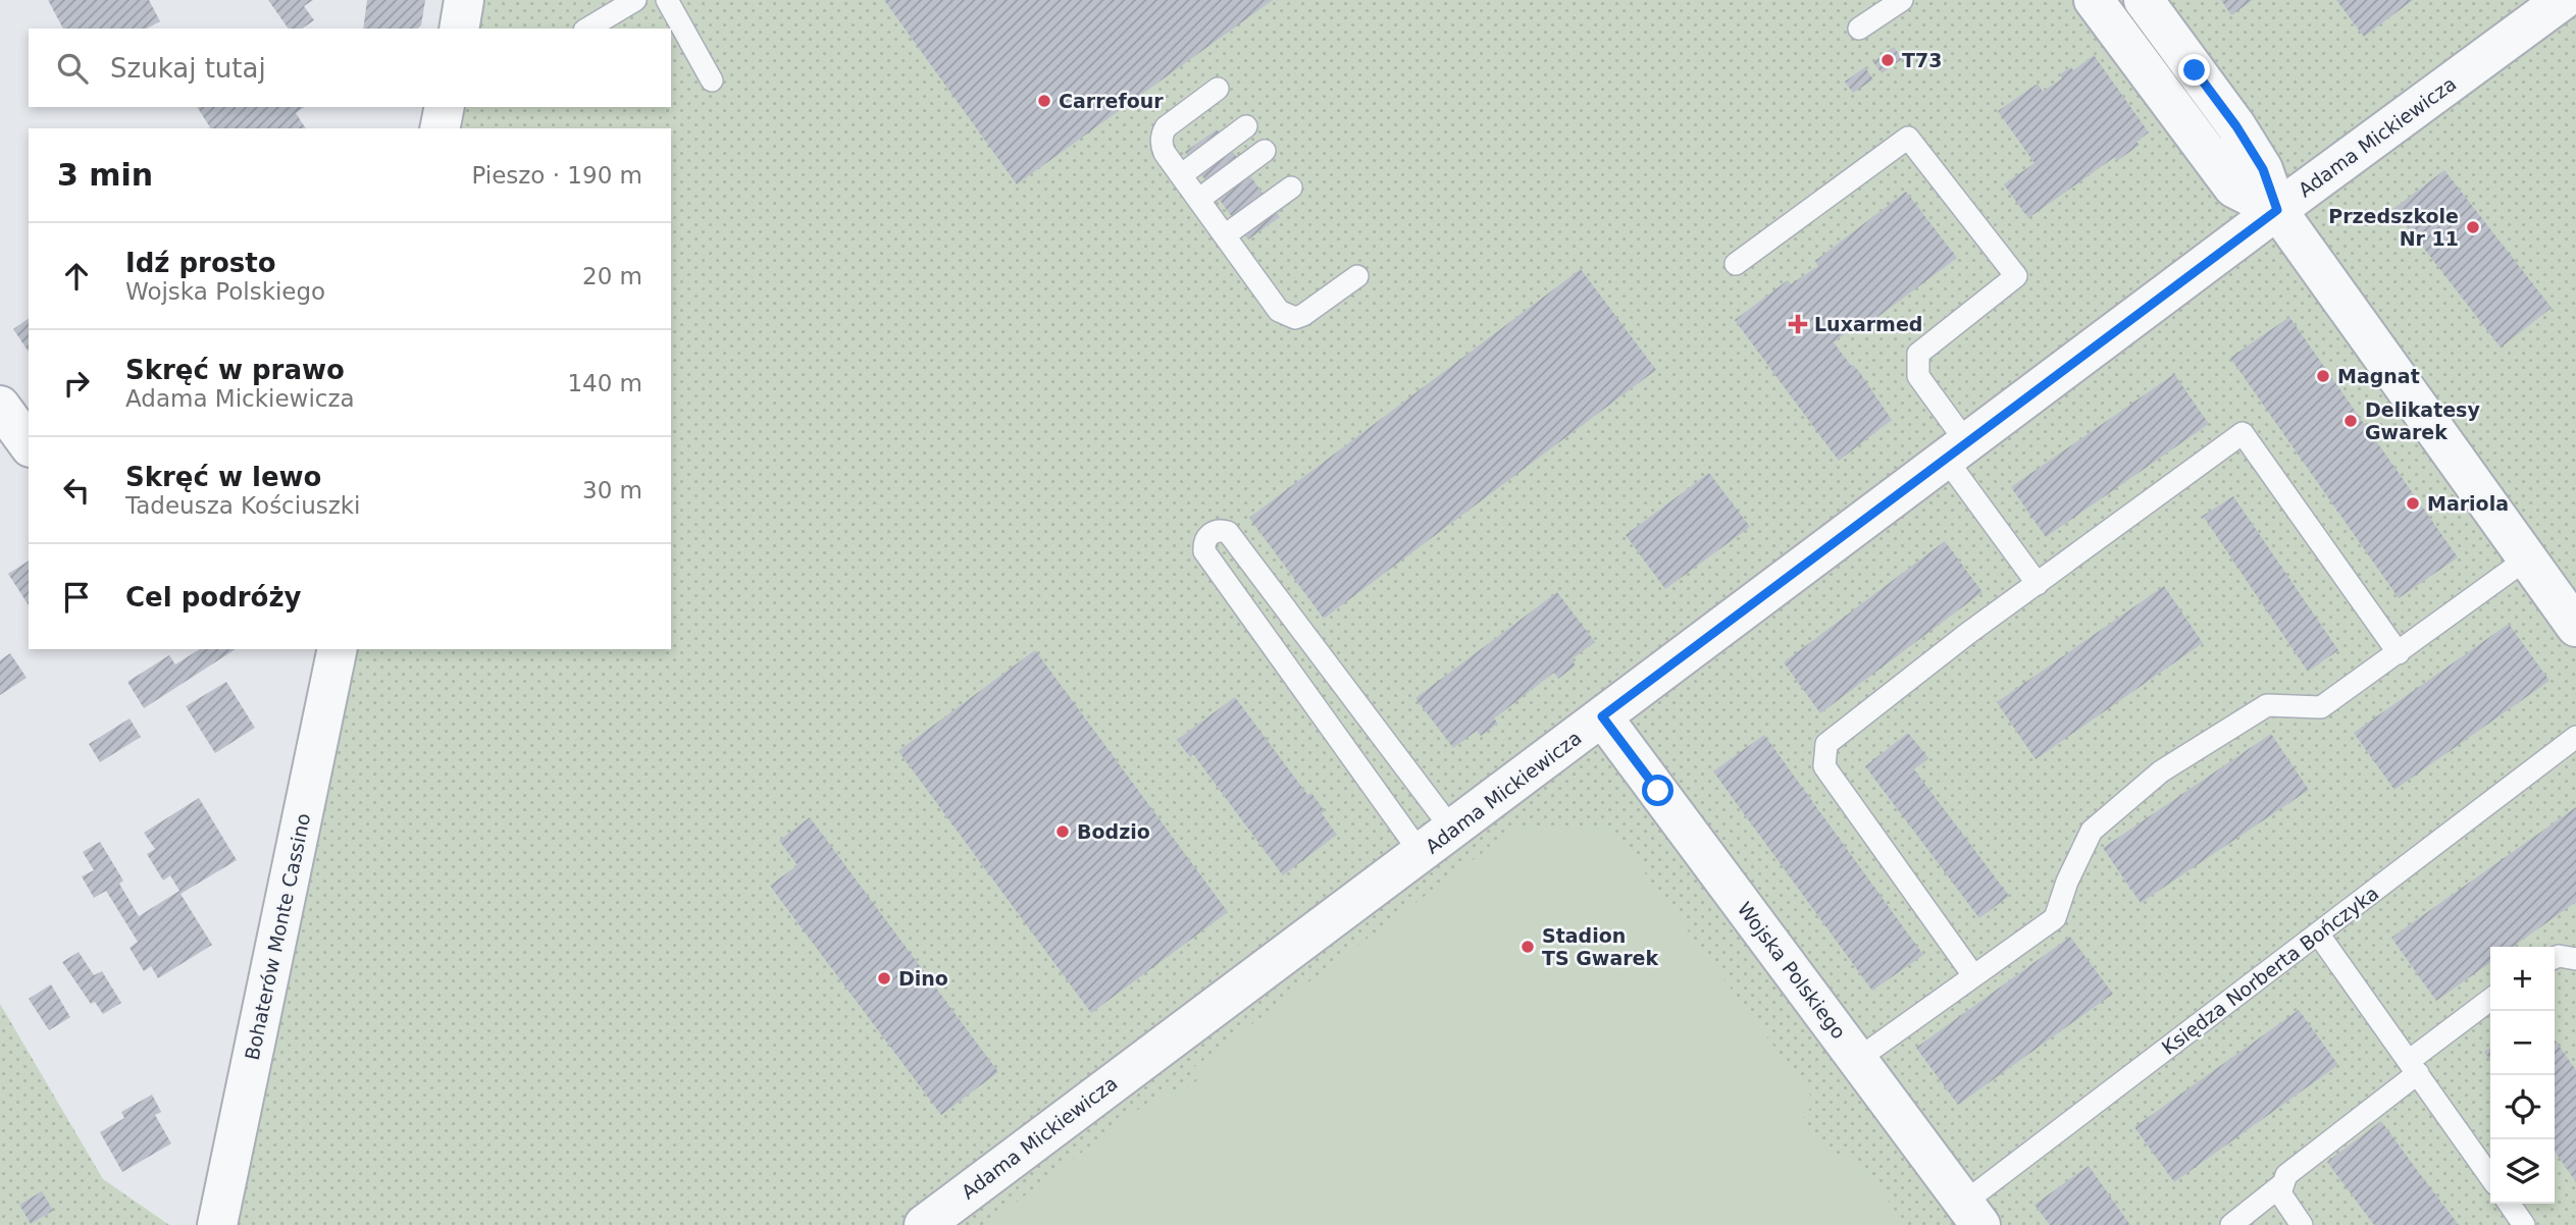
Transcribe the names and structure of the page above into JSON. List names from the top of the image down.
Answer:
{
  "streets": {
    "street": ["Adama Mickiewicza", "Bohaterów Monte Cassino", "Wojska Polskiego"],
    "lane": ["Księdza Norberta Bończyka"]
  },
  "crossings": [
    ["Adama Mickiewicza", "Wojska Polskiego"],
    ["Wojska Polskiego", "Księdza Norberta Bończyka"]
  ],
  "places": {
    "other": [
      "T73",
      "Carrefour",
      "Przedszkole Nr 11",
      "Magnat",
      "Delikatesy Gwarek",
      "Mariola",
      "Bodzio",
      "Stadion TS Gwarek",
      "Dino"
    ],
    "health": ["Luxarmed"]
  },
  "page": {
    "search": "Szukaj tutaj",
    "heading": ["3 min", "Pieszo · 190 m"],
    "list": [
      ["Idź prosto", "Wojska Polskiego", "20 m"],
      ["Skręć w prawo", "Adama Mickiewicza", "140 m"],
      ["Skręć w lewo", "Tadeusza Kościuszki", "30 m"],
      "Cel podróży"
    ],
    "map_buttons": ["+", "−"]
  }
}
